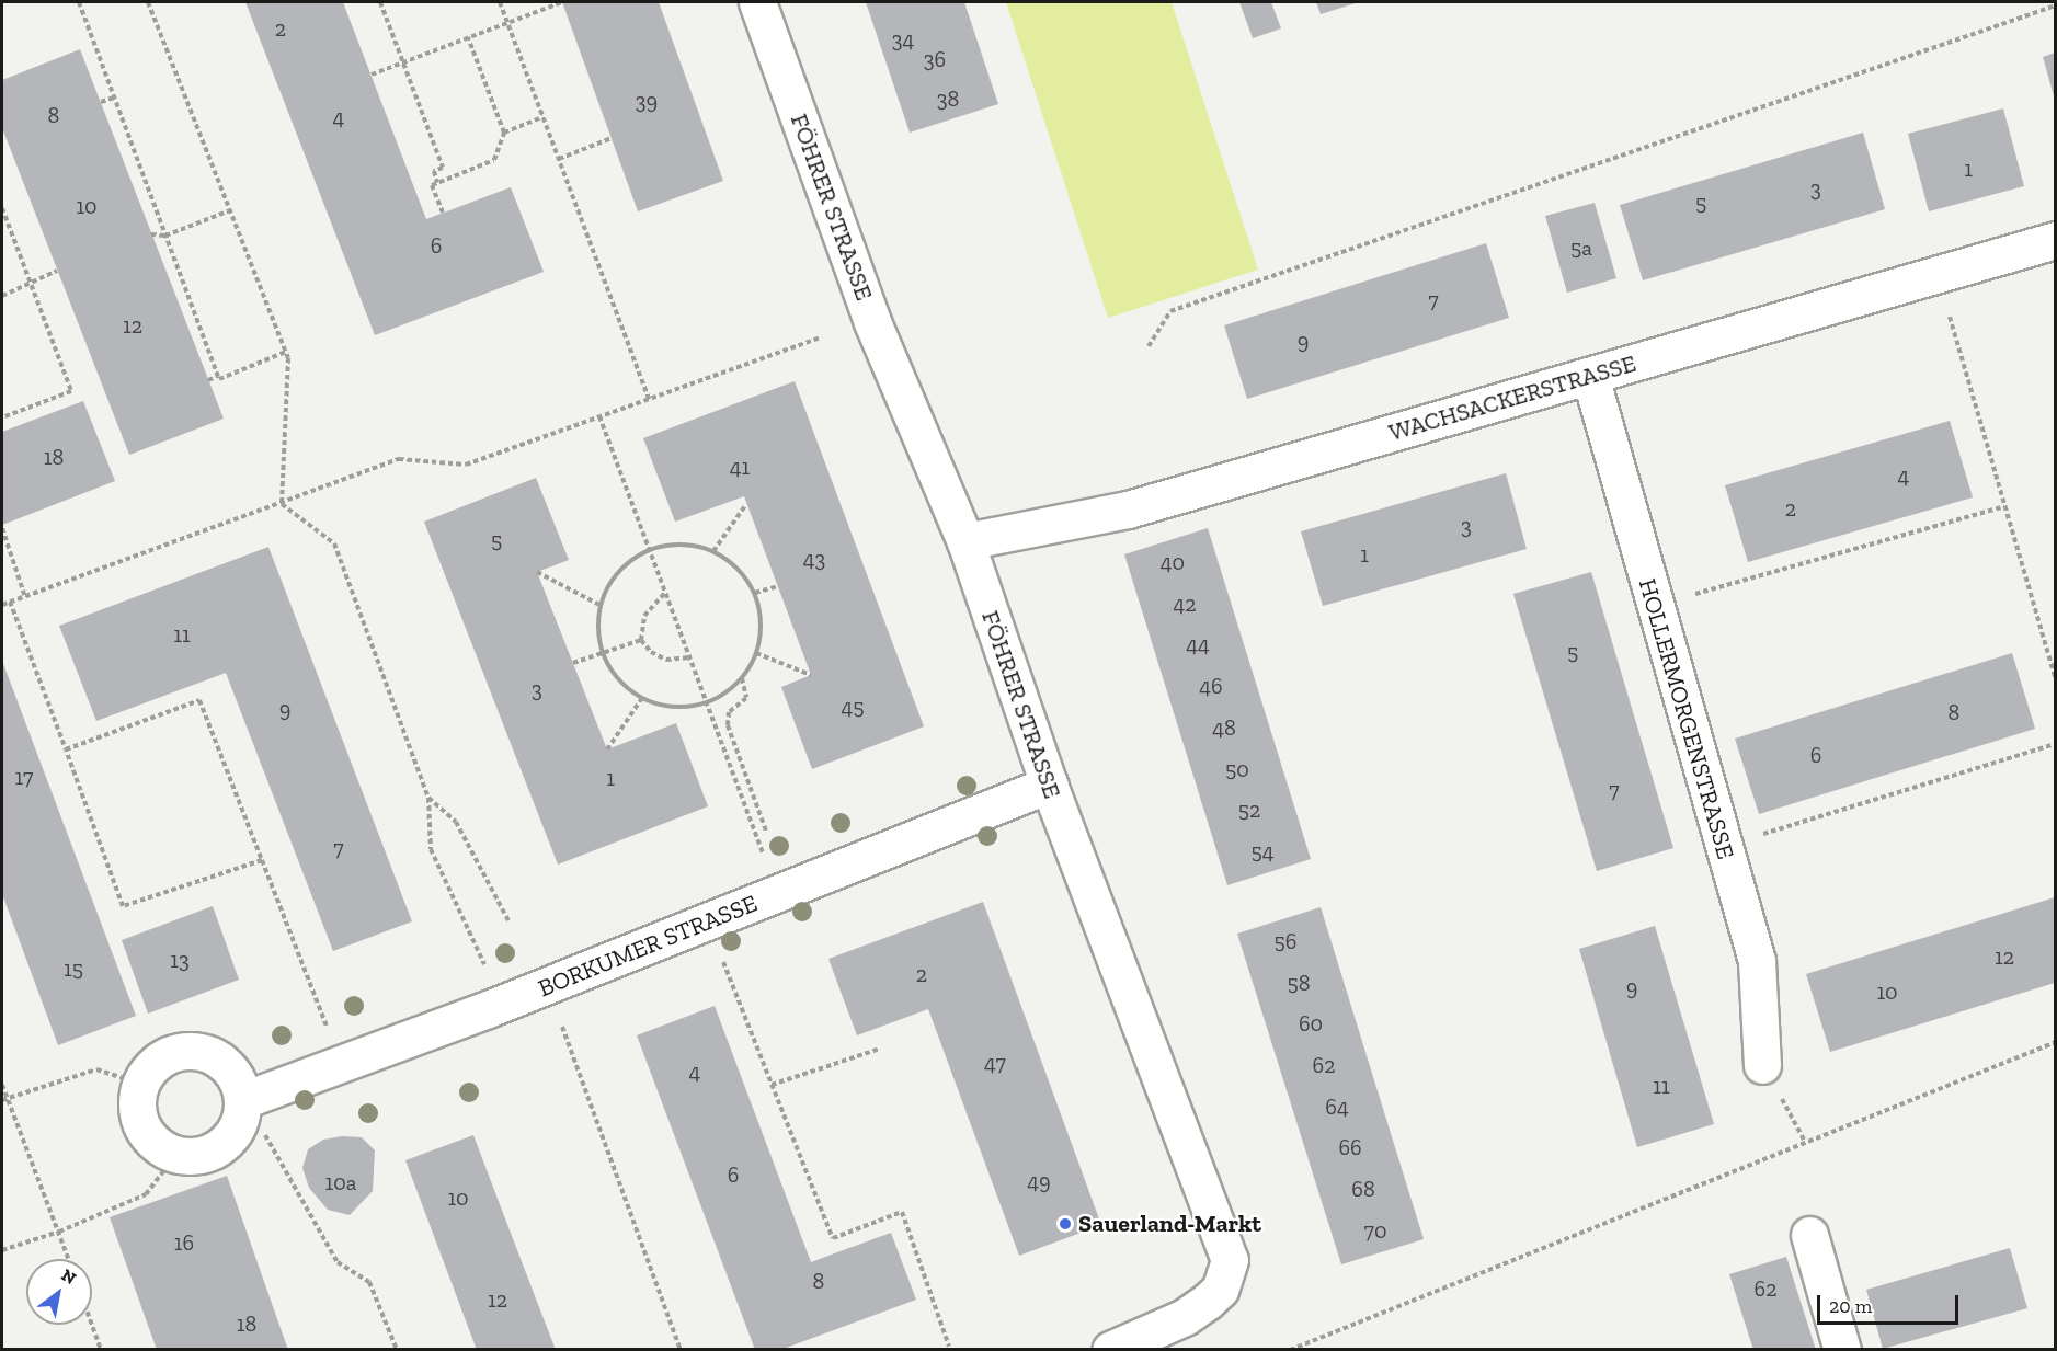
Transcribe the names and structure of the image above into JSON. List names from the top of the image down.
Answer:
{
  "streets": {
    "street": [
      "FÖHRER STRASSE",
      "WACHSACKERSTRASSE",
      "HOLLERMORGENSTRASSE",
      "BORKUMER STRASSE"
    ]
  },
  "crossings": [
    ["FÖHRER STRASSE", "WACHSACKERSTRASSE"],
    ["FÖHRER STRASSE", "BORKUMER STRASSE"],
    ["WACHSACKERSTRASSE", "HOLLERMORGENSTRASSE"]
  ],
  "places": ["Sauerland-Markt"],
  "house_numbers": [
    "2",
    "34",
    "36",
    "38",
    "39",
    "8",
    "4",
    "1",
    "3",
    "5",
    "10",
    "6",
    "5a",
    "7",
    "12",
    "9",
    "18",
    "41",
    "4",
    "2",
    "3",
    "5",
    "1",
    "43",
    "40",
    "42",
    "11",
    "44",
    "5",
    "46",
    "3",
    "45",
    "9",
    "8",
    "48",
    "6",
    "50",
    "17",
    "1",
    "7",
    "52",
    "7",
    "54",
    "56",
    "12",
    "13",
    "15",
    "2",
    "58",
    "9",
    "10",
    "60",
    "47",
    "62",
    "4",
    "11",
    "64",
    "66",
    "6",
    "49",
    "10a",
    "68",
    "10",
    "70",
    "16",
    "8",
    "62",
    "12",
    "18"
  ],
  "scale_bar": "20 m",
  "north": "top right"
}
